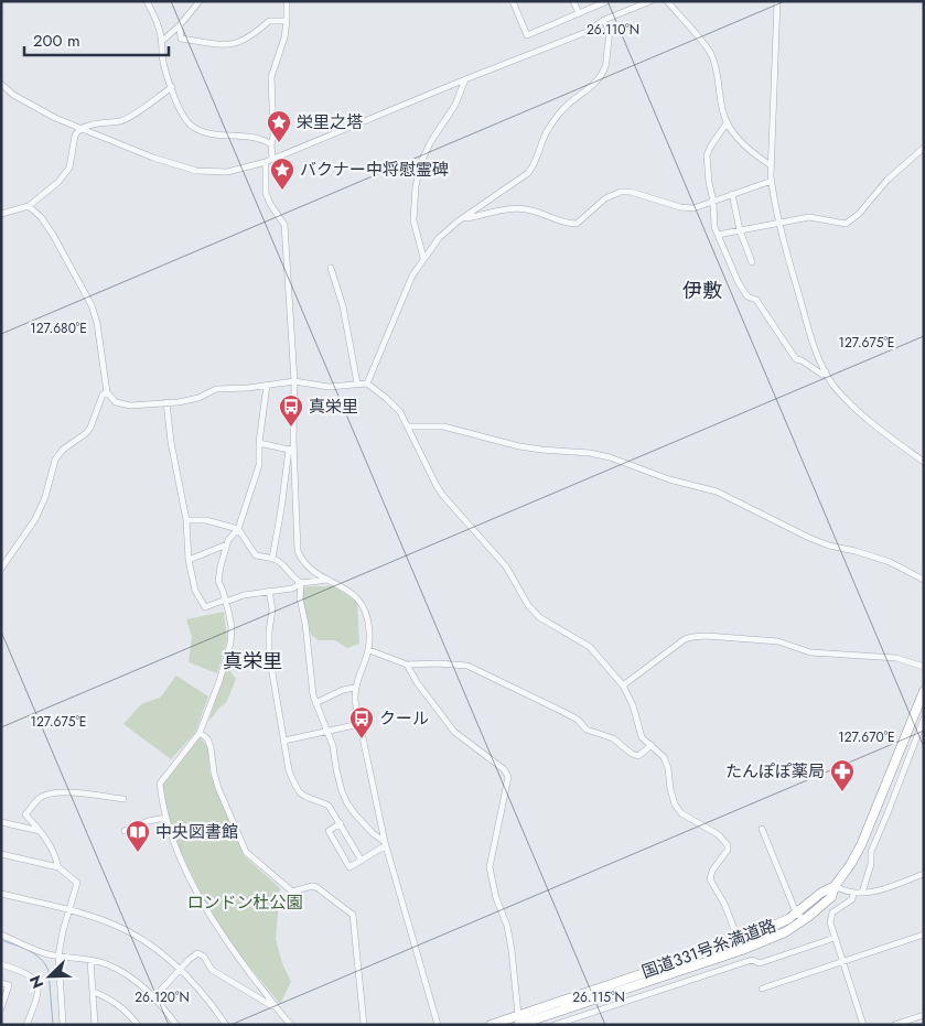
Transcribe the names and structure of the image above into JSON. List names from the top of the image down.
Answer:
{
  "streets": {
    "highway": ["国道331号糸満道路"]
  },
  "districts": ["伊敷", "真栄里"],
  "parks": ["ロンドン杜公園"],
  "places": {
    "place": ["栄里之塔", "バクナー中将慰霊碑"],
    "bus stop": ["真栄里", "クール"],
    "pharmacy": ["たんぽぽ薬局"],
    "library": ["中央図書館"]
  },
  "scale_bar": "200 m",
  "north": "bottom left",
  "coordinates": [
    "26.110°N",
    "127.680°E",
    "127.675°E",
    "127.670°E",
    "26.120°N",
    "26.115°N"
  ]
}
